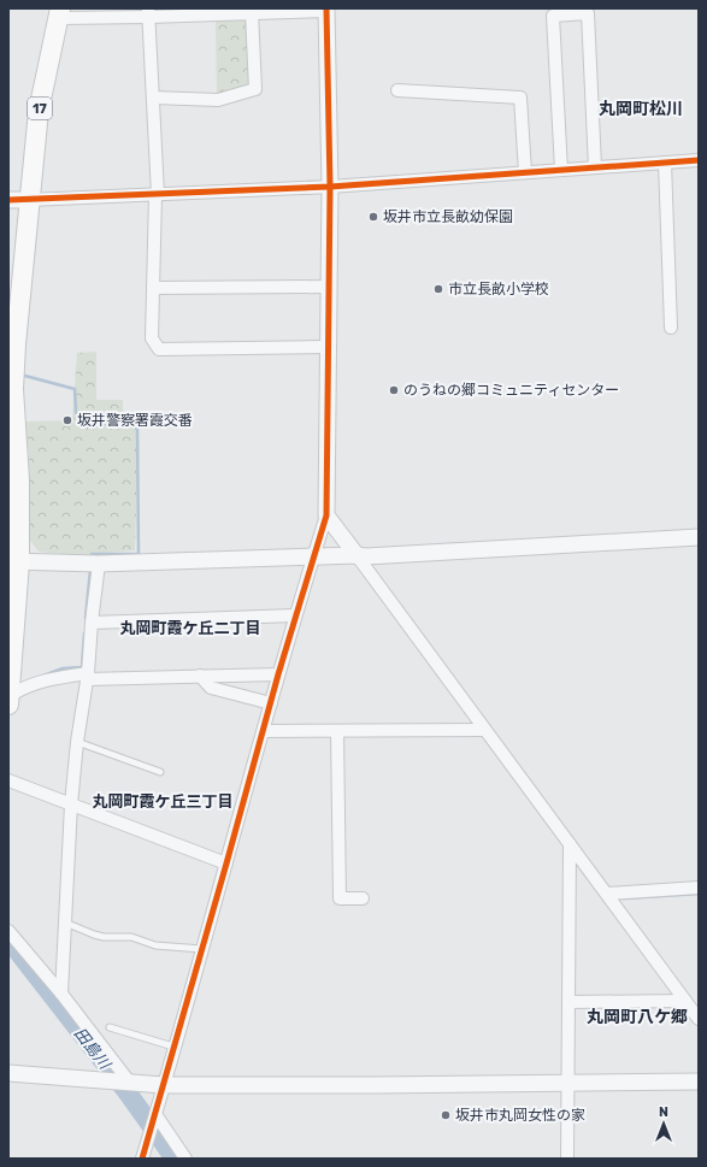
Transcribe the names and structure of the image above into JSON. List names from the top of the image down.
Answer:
{
  "streets": {
    "main road": ["17"]
  },
  "districts": [
    "丸岡町松川",
    "丸岡町霞ケ丘二丁目",
    "丸岡町霞ケ丘三丁目",
    "丸岡町八ケ郷"
  ],
  "water": ["田島川"],
  "places": [
    "坂井市立長畝幼保園",
    "市立長畝小学校",
    "のうねの郷コミュニティセンター",
    "坂井警察署霞交番",
    "坂井市丸岡女性の家"
  ],
  "north": "top"
}
